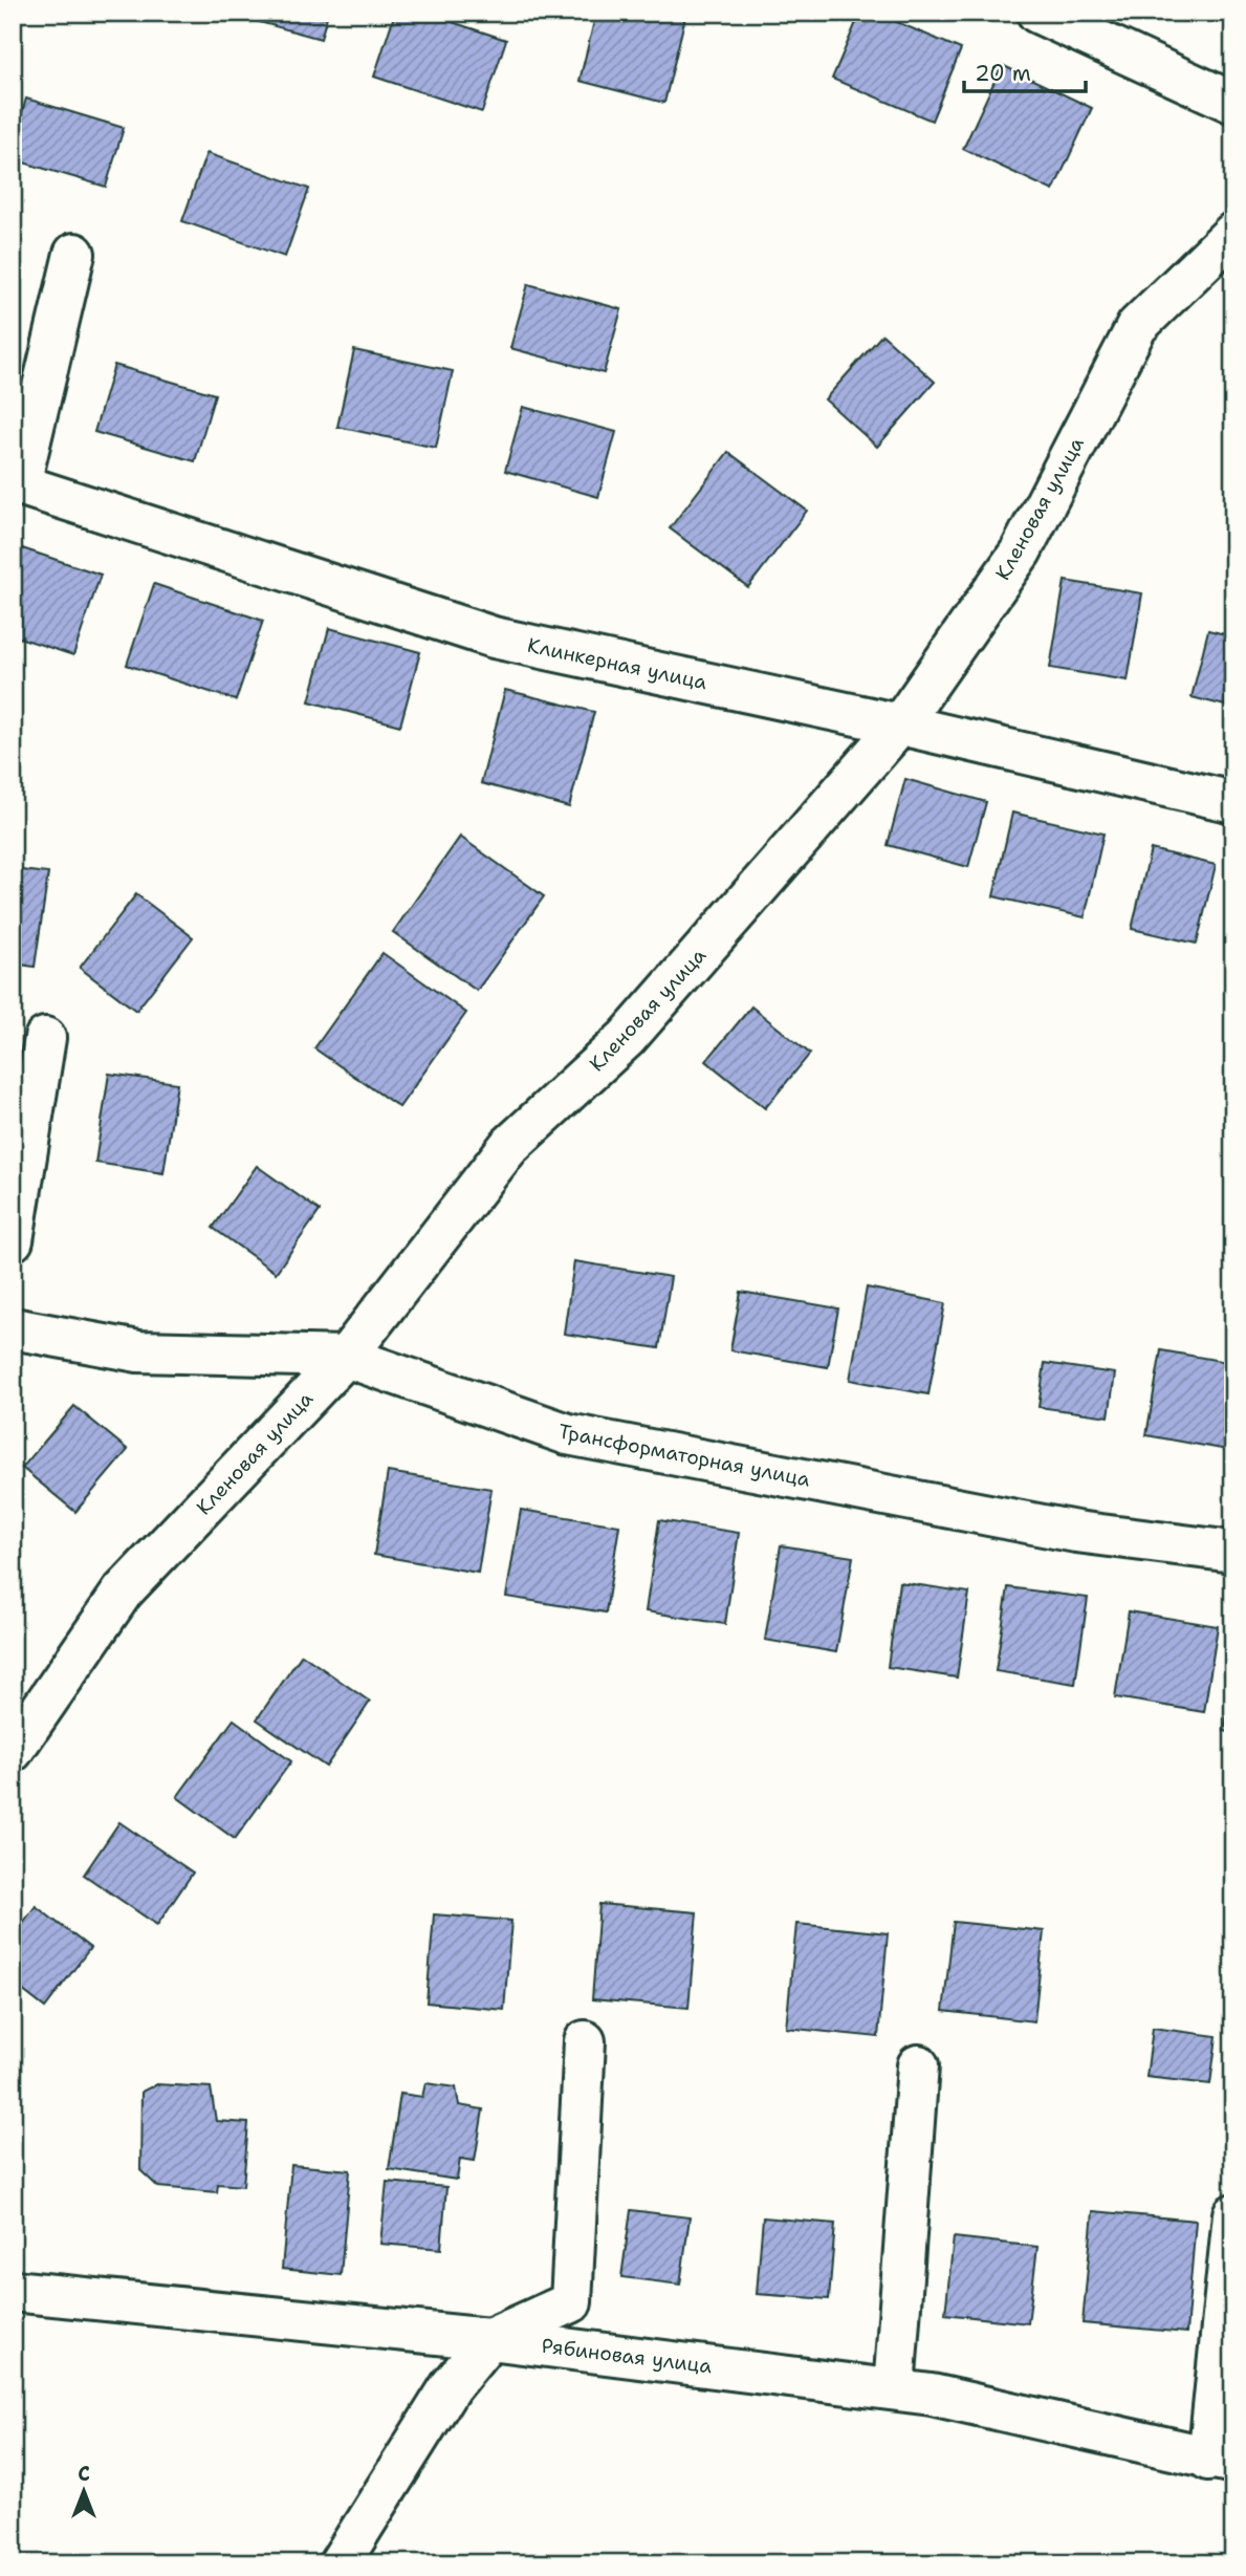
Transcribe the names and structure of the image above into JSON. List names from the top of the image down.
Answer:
{
  "streets": {
    "street": [
      "Кленовая улица",
      "Клинкерная улица",
      "Трансформаторная улица",
      "Рябиновая улица"
    ]
  },
  "crossings": [
    ["Кленовая улица", "Клинкерная улица"],
    ["Кленовая улица", "Трансформаторная улица"]
  ],
  "scale_bar": "20 m",
  "north": "top"
}
